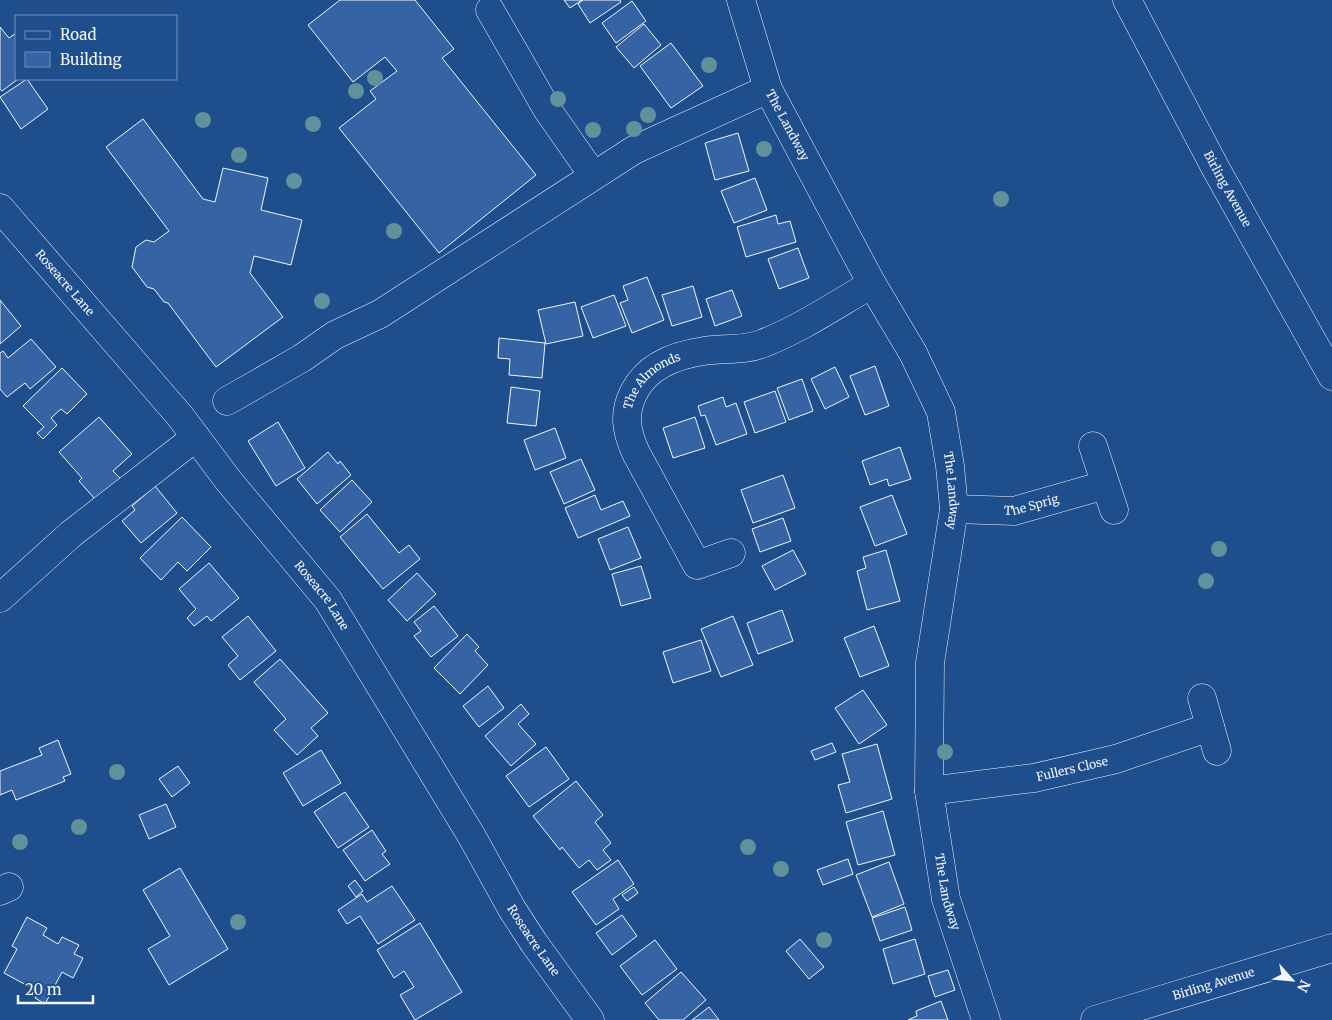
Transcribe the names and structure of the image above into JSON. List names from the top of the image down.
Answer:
{
  "streets": {
    "street": [
      "The Landway",
      "Birling Avenue",
      "Roseacre Lane",
      "The Almonds",
      "The Sprig",
      "Fullers Close"
    ]
  },
  "crossings": [
    ["The Landway", "The Almonds"],
    ["The Landway", "The Sprig"],
    ["The Landway", "Fullers Close"]
  ],
  "legend": ["Road", "Building"],
  "scale_bar": "20 m",
  "north": "bottom right"
}
